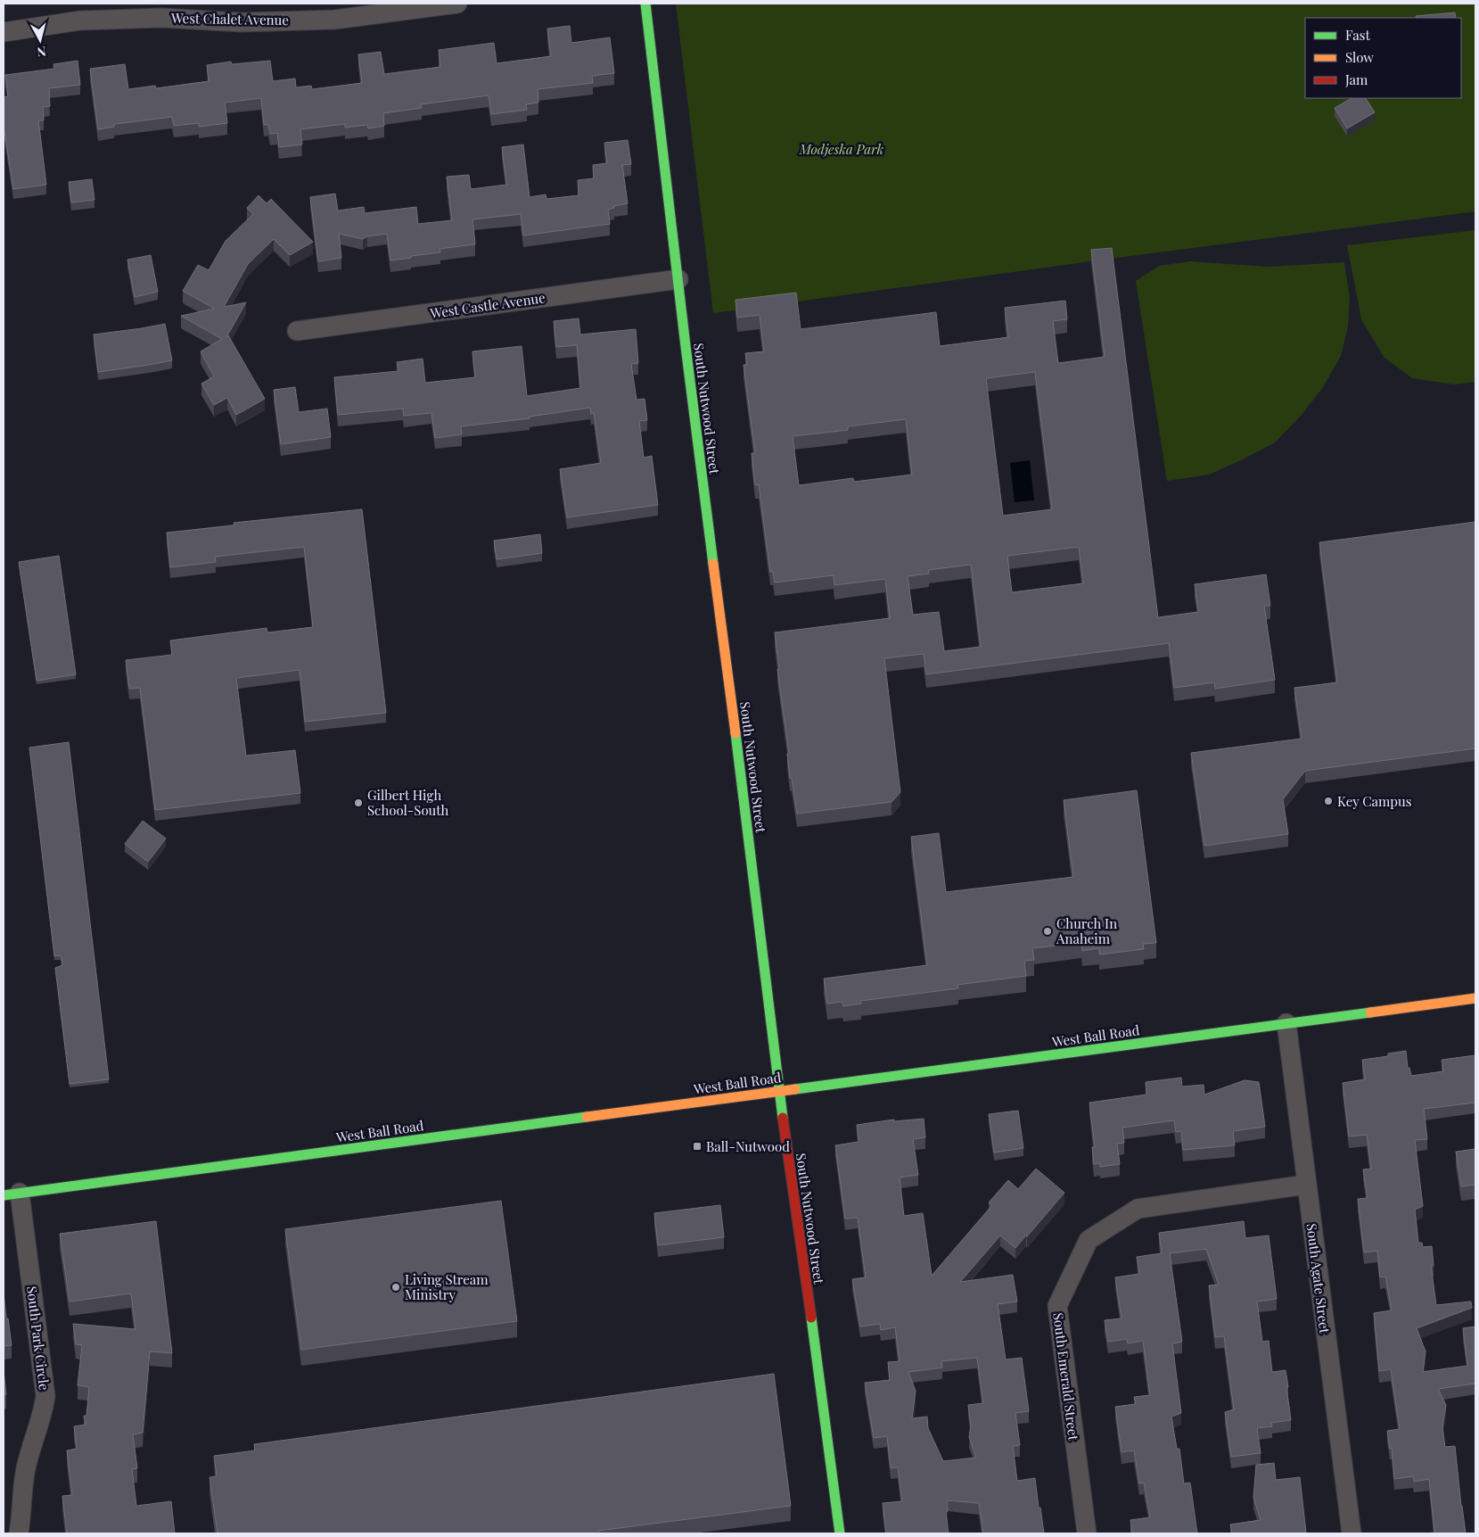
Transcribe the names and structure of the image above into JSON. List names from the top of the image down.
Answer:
{
  "streets": {
    "street": [
      "West Chalet Avenue",
      "West Castle Avenue",
      "South Nutwood Street",
      "West Ball Road",
      "South Agate Street",
      "South Park Circle",
      "South Emerald Street"
    ]
  },
  "crossings": [
    ["West Castle Avenue", "South Nutwood Street"],
    ["South Nutwood Street", "West Ball Road"],
    ["West Ball Road", "South Agate Street"],
    ["West Ball Road", "South Park Circle"],
    ["South Agate Street", "South Emerald Street"]
  ],
  "parks": ["Modjeska Park"],
  "places": {
    "other": [
      "Key Campus",
      "Gilbert High School-South",
      "Church In Anaheim",
      "Living Stream Ministry"
    ],
    "transit": ["Ball-Nutwood"]
  },
  "legend": ["Fast", "Slow", "Jam"],
  "north": "bottom"
}
